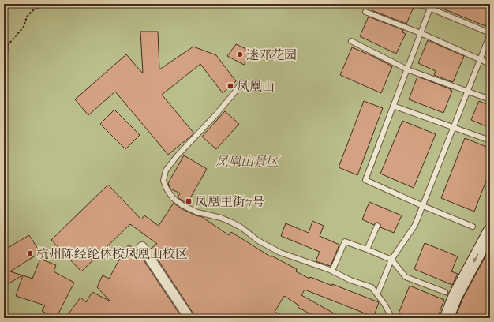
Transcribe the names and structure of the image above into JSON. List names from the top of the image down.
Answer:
{
  "parks": ["凤凰山景区"],
  "places": {
    "other": ["迷邓花园", "杭州陈经纶体校凤凰山校区"],
    "transit": ["凤凰山", "凤凰里街7号"]
  }
}
